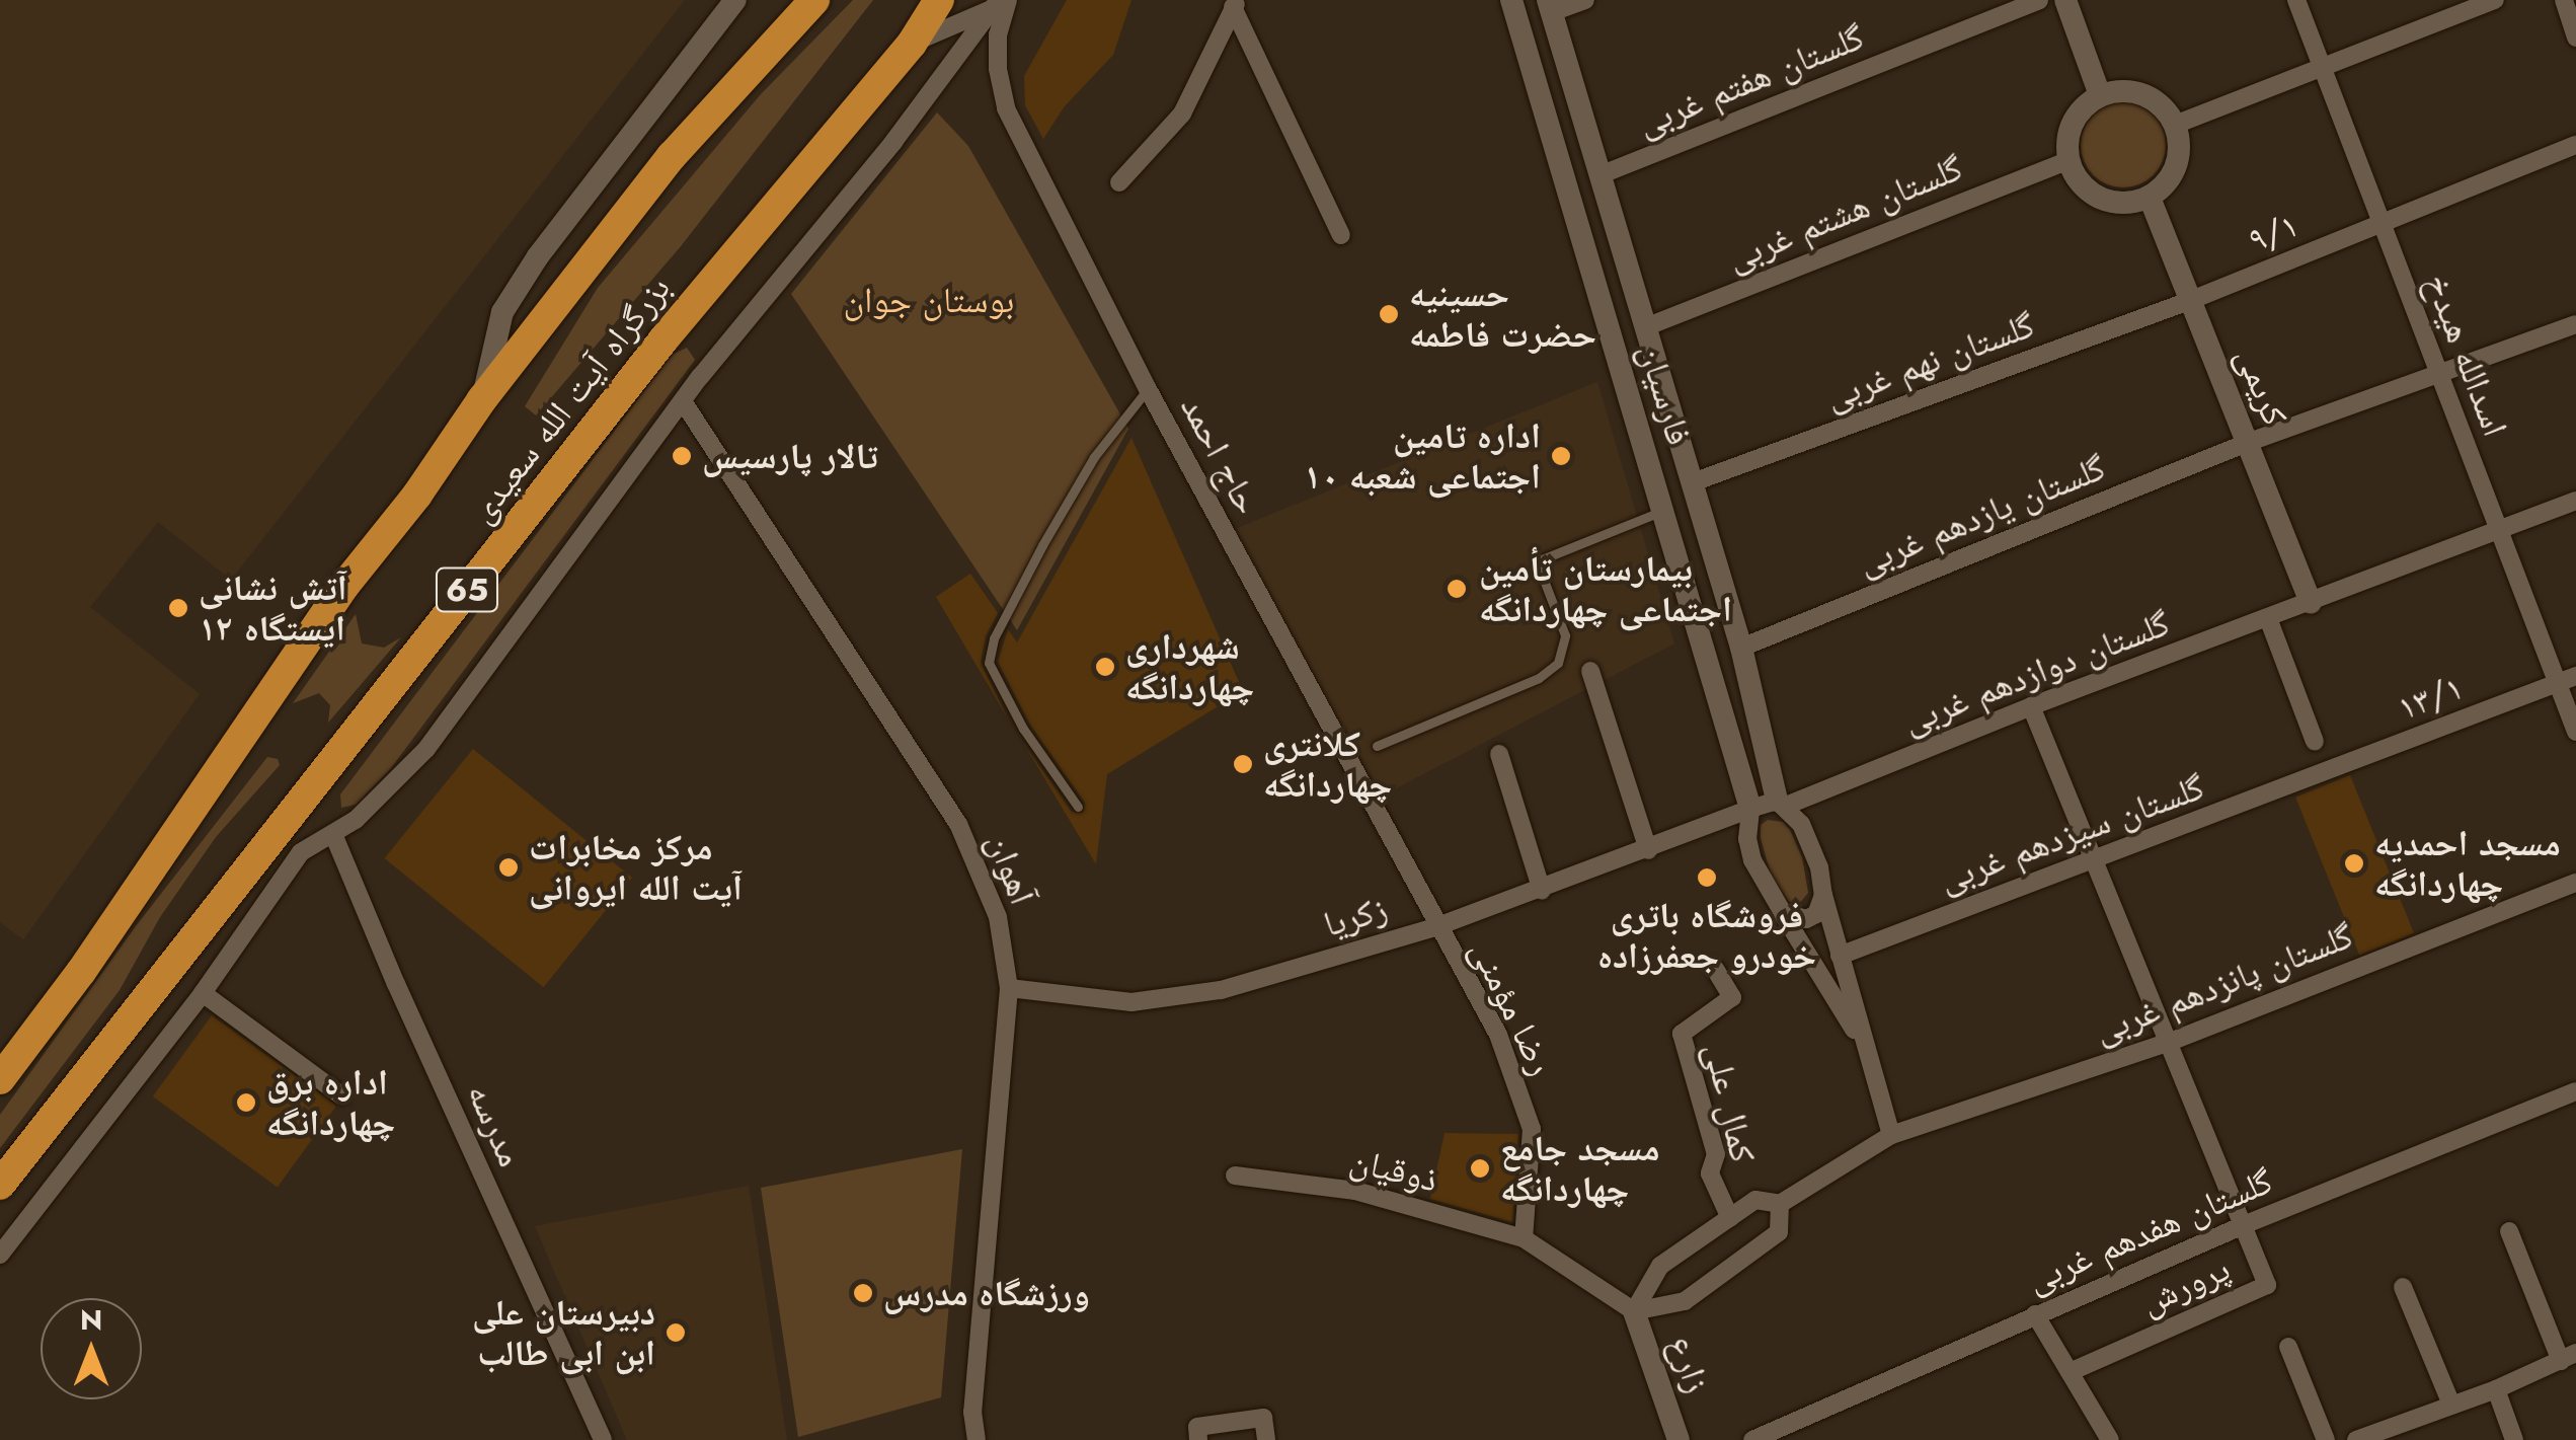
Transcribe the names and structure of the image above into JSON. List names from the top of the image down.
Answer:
{
  "streets": {
    "highway": ["بزرگراه آیت الله سعیدی", "65"],
    "street": [
      "گلستان هفتم غربی",
      "گلستان هشتم غربی",
      "۹/۱",
      "اسدالله هیدخ",
      "گلستان نهم غربی",
      "کریمی",
      "فارسیان",
      "حاج احمد",
      "گلستان یازدهم غربی",
      "گلستان دوازدهم غربی",
      "۱۳/۱",
      "گلستان سیزدهم غربی",
      "آهوان",
      "زکریا",
      "گلستان پانزدهم غربی",
      "رضا مؤمنی",
      "کمال علی",
      "مدرسه",
      "ذوقیان",
      "گلستان هفدهم غربی",
      "پرورش",
      "زارع"
    ]
  },
  "crossings": [
    ["گلستان هفتم غربی", "فارسیان"],
    ["گلستان هشتم غربی", "کریمی"],
    ["گلستان هشتم غربی", "فارسیان"],
    ["۹/۱", "اسدالله هیدخ"],
    ["۹/۱", "گلستان نهم غربی"],
    ["۹/۱", "کریمی"],
    ["اسدالله هیدخ", "گلستان یازدهم غربی"],
    ["اسدالله هیدخ", "گلستان دوازدهم غربی"],
    ["اسدالله هیدخ", "۱۳/۱"],
    ["گلستان نهم غربی", "کریمی"],
    ["گلستان نهم غربی", "فارسیان"],
    ["کریمی", "گلستان یازدهم غربی"],
    ["کریمی", "گلستان دوازدهم غربی"],
    ["فارسیان", "گلستان یازدهم غربی"],
    ["فارسیان", "گلستان دوازدهم غربی"],
    ["فارسیان", "زکریا"],
    ["حاج احمد", "زکریا"],
    ["حاج احمد", "رضا مؤمنی"],
    ["گلستان دوازدهم غربی", "زکریا"],
    ["۱۳/۱", "گلستان سیزدهم غربی"],
    ["آهوان", "زکریا"],
    ["زکریا", "رضا مؤمنی"],
    ["رضا مؤمنی", "ذوقیان"],
    ["ذوقیان", "زارع"],
    ["گلستان هفدهم غربی", "پرورش"]
  ],
  "parks": ["بوستان جوان"],
  "places": [
    "حسینیه حضرت فاطمه",
    "تالار پارسیس",
    "اداره تامین اجتماعی شعبه ۱۰",
    "بیمارستان تأمین اجتماعی چهاردانگه",
    "آتش نشانی ایستگاه ۱۲",
    "شهرداری چهاردانگه",
    "کلانتری چهاردانگه",
    "مسجد احمدیه چهاردانگه",
    "مرکز مخابرات آیت الله ایروانی",
    "فروشگاه باتری خودرو جعفرزاده",
    "اداره برق چهاردانگه",
    "مسجد جامع چهاردانگه",
    "ورزشگاه مدرس",
    "دبیرستان علی ابن ابی طالب"
  ],
  "north": "top"
}
